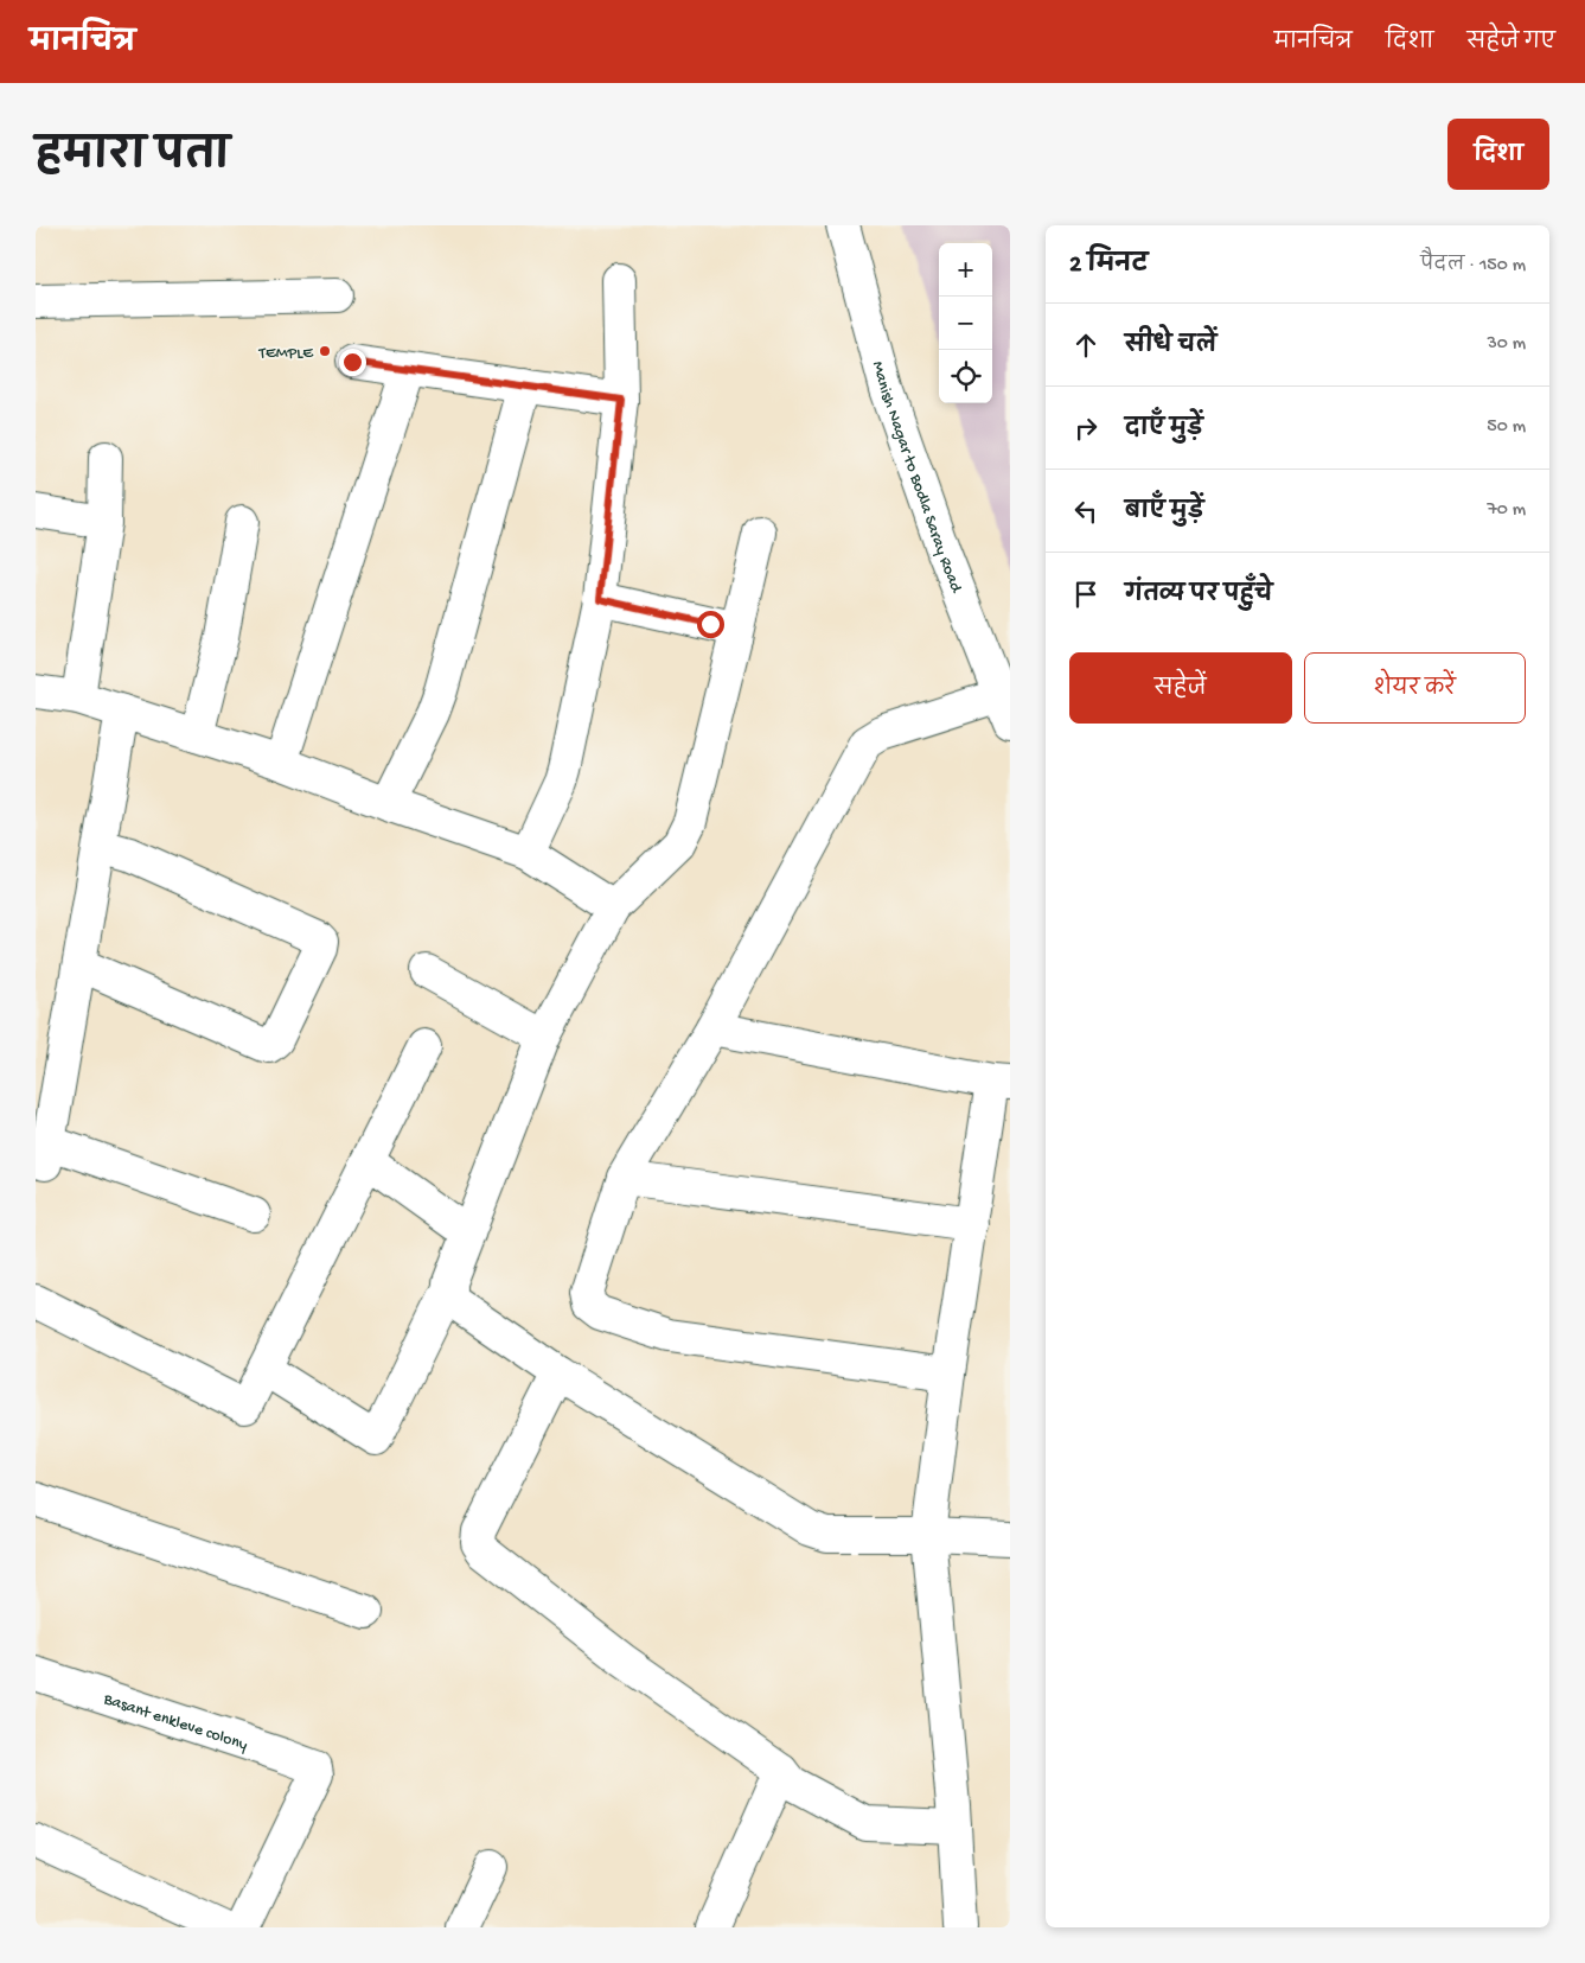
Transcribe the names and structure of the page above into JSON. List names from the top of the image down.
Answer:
{
  "streets": {
    "street": ["Manish Nagar to Bodla Saray Road", "Basant enkleve colony"]
  },
  "places": ["TEMPLE"],
  "page": {
    "header": "मानचित्र",
    "nav": ["मानचित्र", "दिशा", "सहेजे गए"],
    "title": "हमारा पता",
    "buttons": [
      "दिशा",
      ["सहेजें", "शेयर करें"]
    ],
    "heading": ["2 मिनट", "पैदल · 150 m"],
    "map_buttons": ["+", "−"],
    "list": [
      ["सीधे चलें", "30 m"],
      ["दाएँ मुड़ें", "50 m"],
      ["बाएँ मुड़ें", "70 m"],
      "गंतव्य पर पहुँचे"
    ]
  }
}
